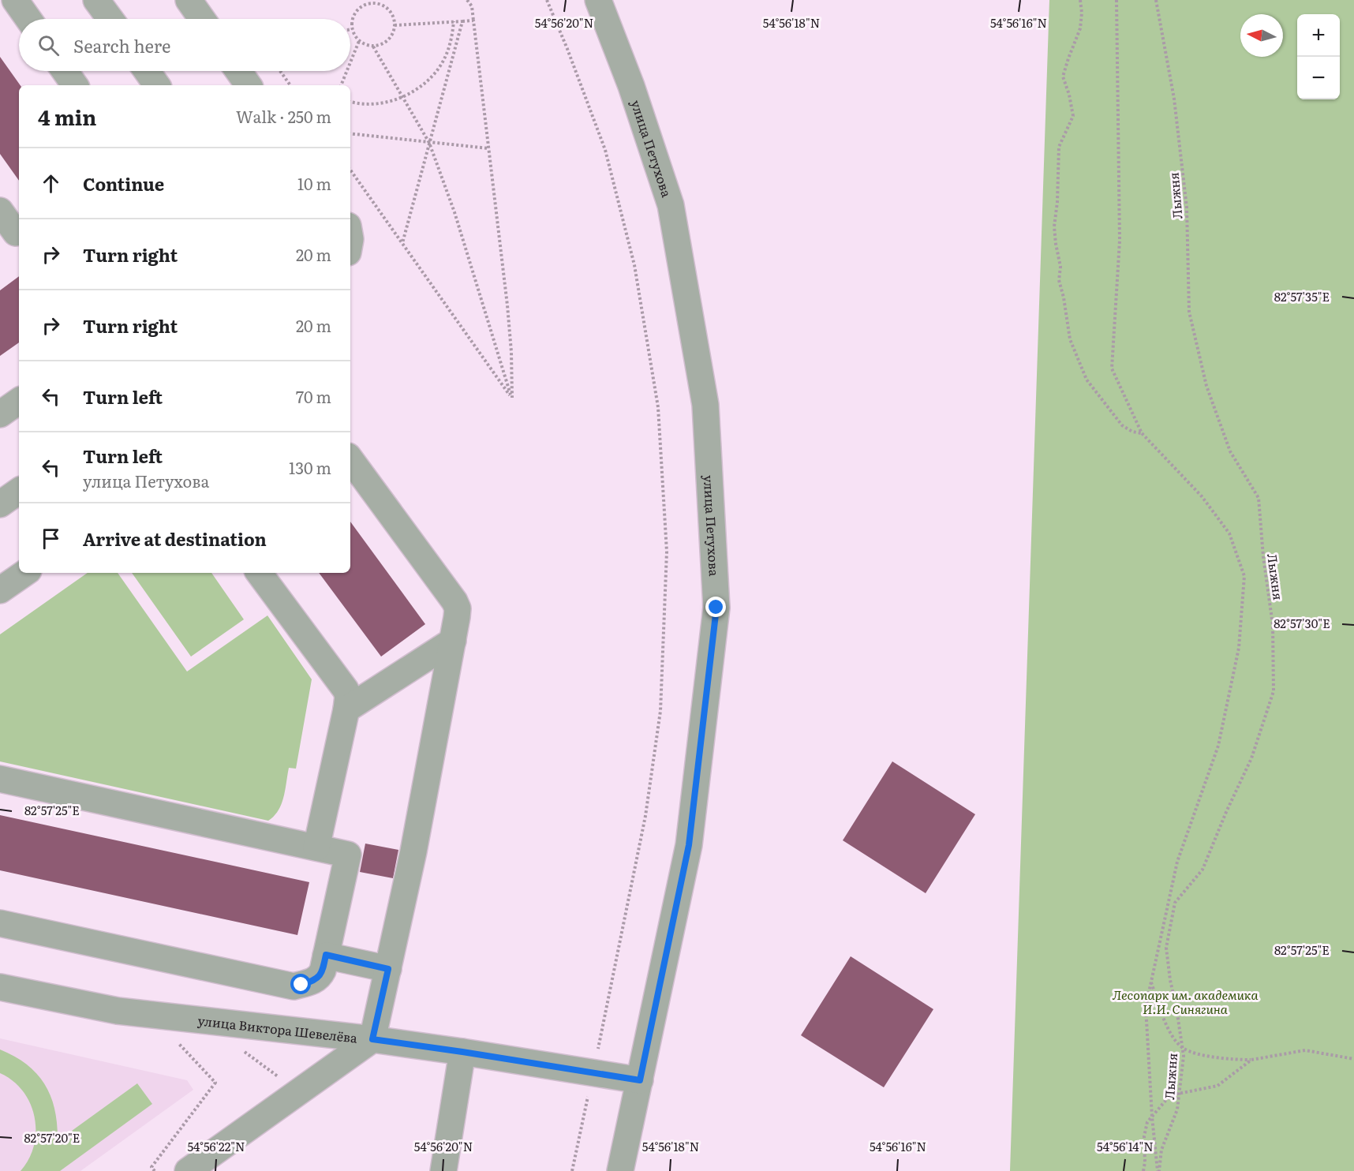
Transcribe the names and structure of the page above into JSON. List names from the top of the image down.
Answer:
{
  "streets": {
    "street": ["улица Петухова", "улица Виктора Шевелёва"],
    "path": ["Лыжня"]
  },
  "crossings": [
    ["улица Петухова", "улица Виктора Шевелёва"]
  ],
  "parks": ["Лесопарк им. академика И.И. Синягина"],
  "north": "left",
  "page": {
    "map_buttons": ["+", "−"],
    "search": "Search here",
    "heading": ["4 min", "Walk · 250 m"],
    "list": [
      ["Continue", "10 m"],
      ["Turn right", "20 m"],
      ["Turn right", "20 m"],
      ["Turn left", "70 m"],
      ["Turn left", "улица Петухова", "130 m"],
      "Arrive at destination"
    ]
  },
  "coordinates": [
    "54°56'20\"N",
    "54°56'18\"N",
    "54°56'16\"N",
    "82°57'35\"E",
    "82°57'30\"E",
    "82°57'25\"E",
    "82°57'20\"E",
    "54°56'22\"N",
    "54°56'14\"N"
  ]
}
